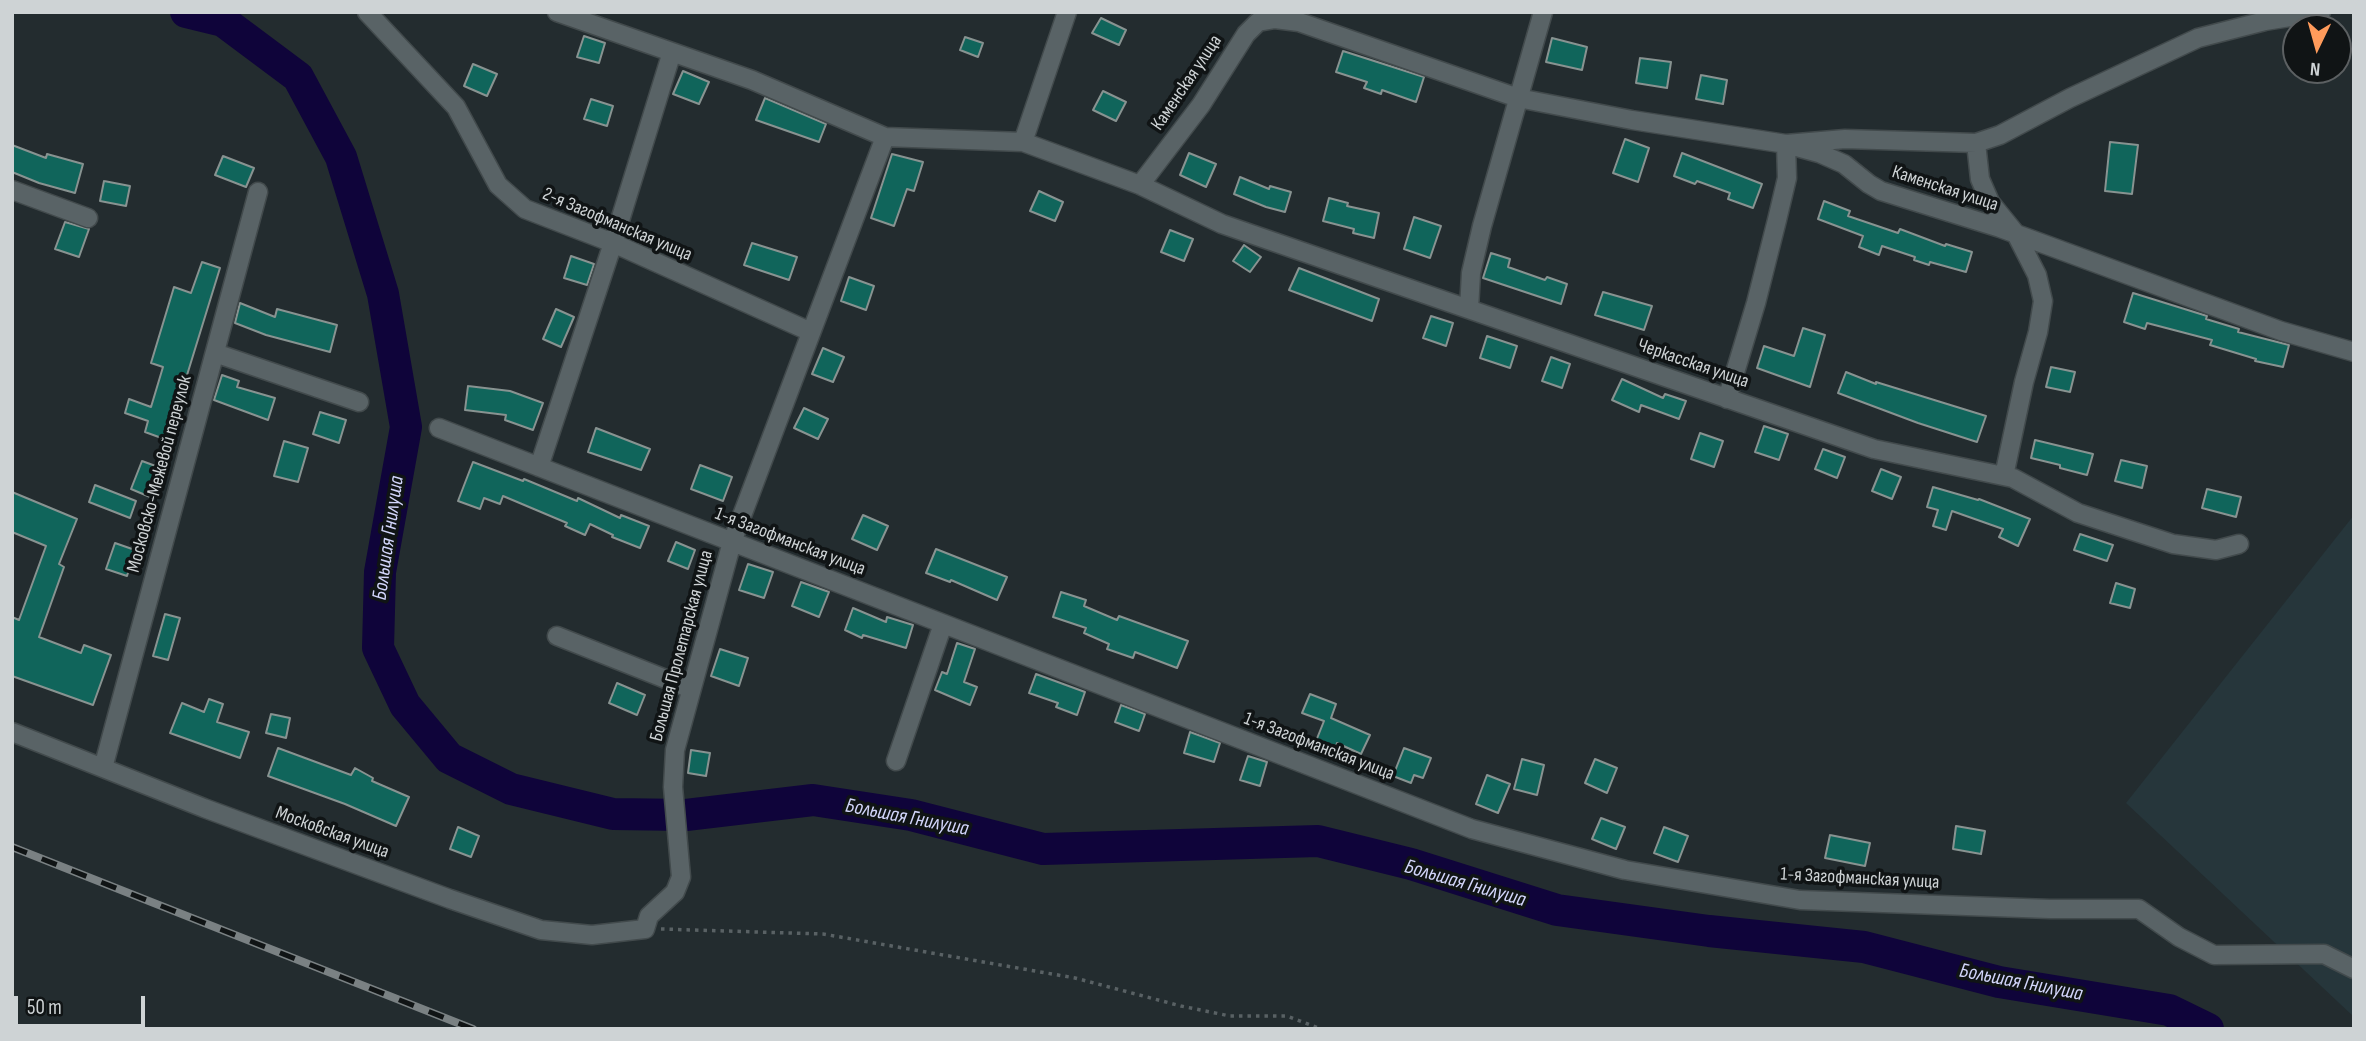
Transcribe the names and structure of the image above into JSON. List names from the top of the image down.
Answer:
{
  "streets": {
    "street": [
      "Каменская улица",
      "2-я Загофманская улица",
      "Черкасская улица",
      "Московско-Межевой переулок",
      "1-я Загофманская улица",
      "Большая Пролетарская улица",
      "Московская улица"
    ]
  },
  "crossings": [
    ["Каменская улица", "Черкасская улица"],
    ["2-я Загофманская улица", "Большая Пролетарская улица"],
    ["Московско-Межевой переулок", "Московская улица"],
    ["1-я Загофманская улица", "Большая Пролетарская улица"],
    ["Большая Пролетарская улица", "Московская улица"]
  ],
  "water": ["Большая Гнилуша"],
  "scale_bar": "50 m",
  "north": "bottom"
}
